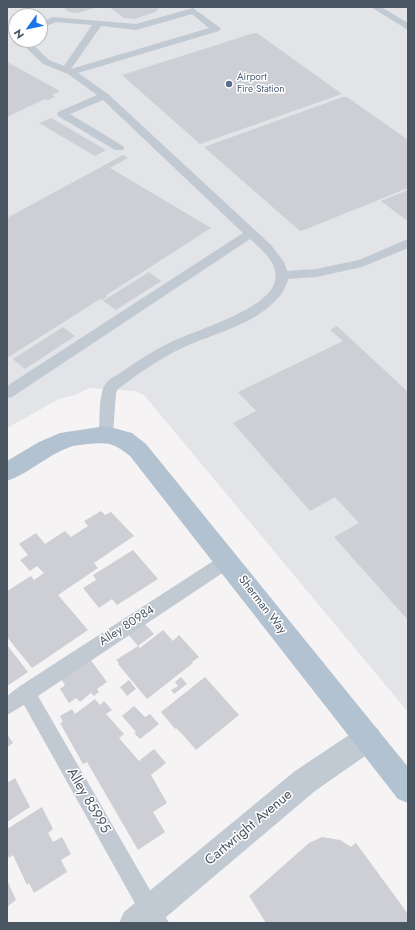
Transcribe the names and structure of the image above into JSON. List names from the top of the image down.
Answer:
{
  "streets": {
    "main road": ["Sherman Way"],
    "street": ["Cartwright Avenue"],
    "lane": ["Alley 80984", "Alley 85995"]
  },
  "crossings": [
    ["Sherman Way", "Alley 80984"],
    ["Sherman Way", "Cartwright Avenue"],
    ["Alley 80984", "Alley 85995"],
    ["Alley 85995", "Cartwright Avenue"]
  ],
  "places": ["Airport Fire Station"],
  "north": "bottom left"
}
